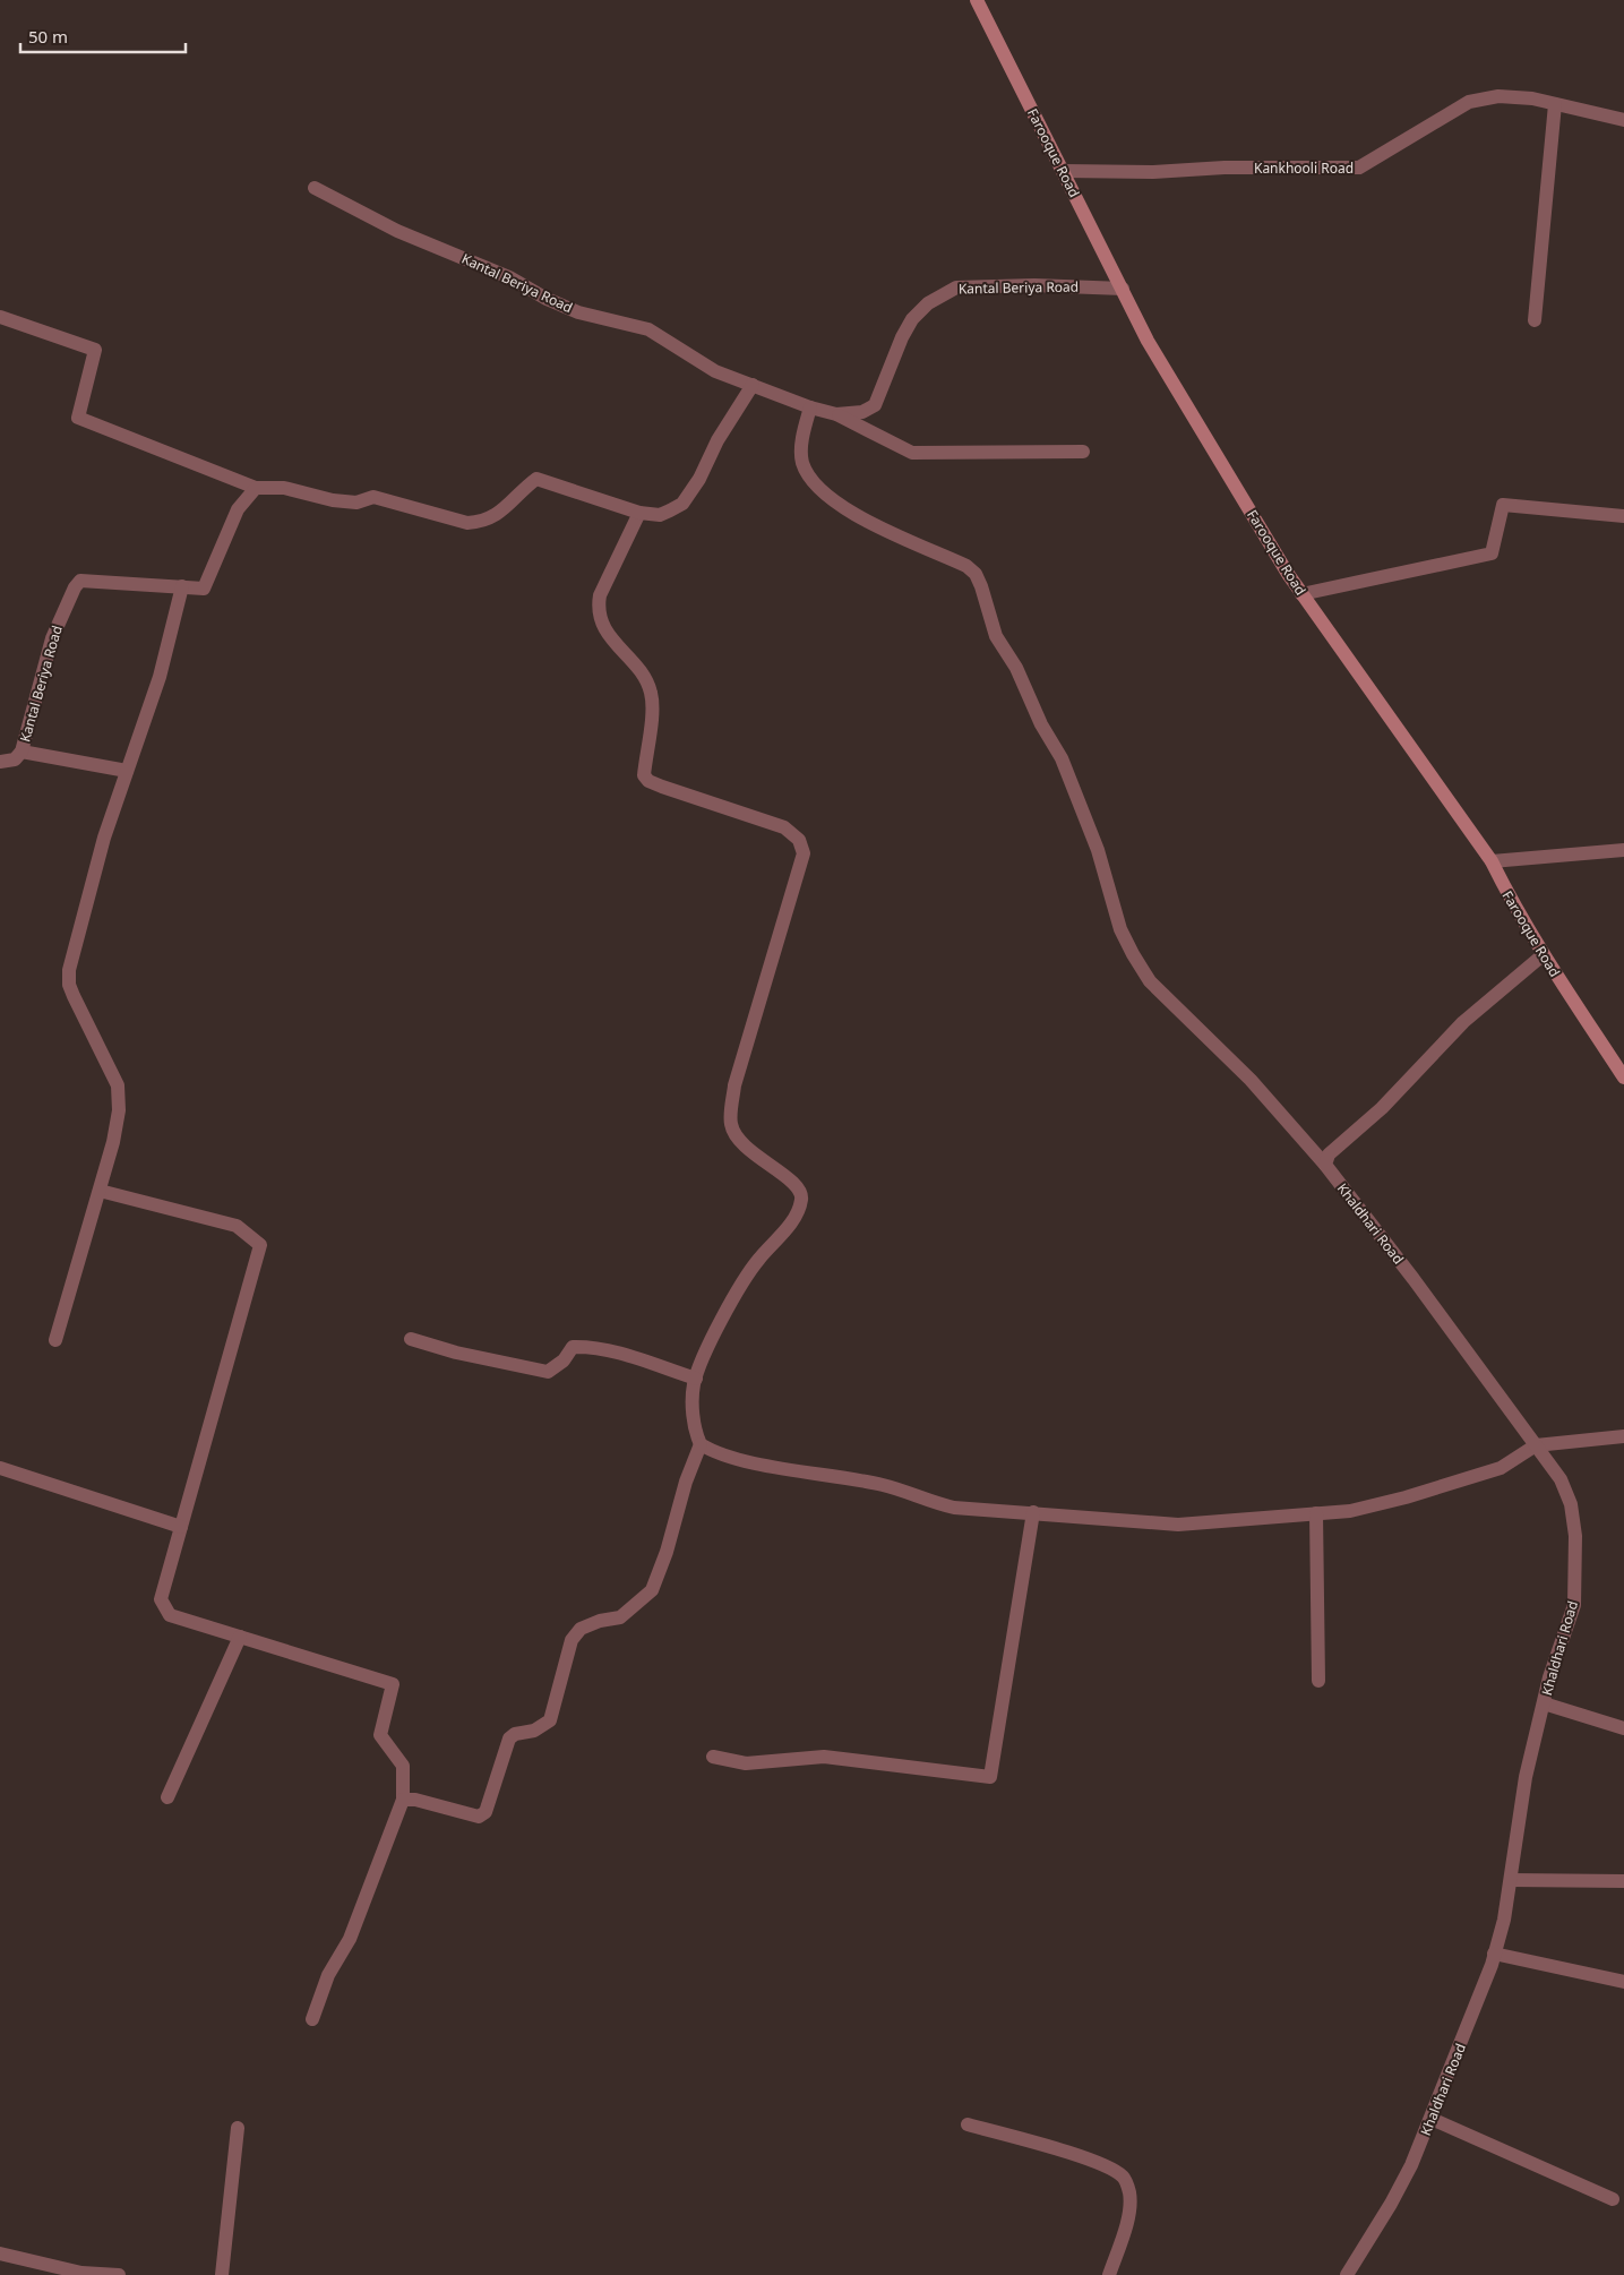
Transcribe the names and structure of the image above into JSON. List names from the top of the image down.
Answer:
{
  "streets": {
    "main road": ["Farooque Road"],
    "street": ["Kankhooli Road", "Kantal Beriya Road", "Khaldhari Road"]
  },
  "crossings": [
    ["Farooque Road", "Kankhooli Road"],
    ["Farooque Road", "Kantal Beriya Road"],
    ["Kantal Beriya Road", "Khaldhari Road"]
  ],
  "scale_bar": "50 m"
}
